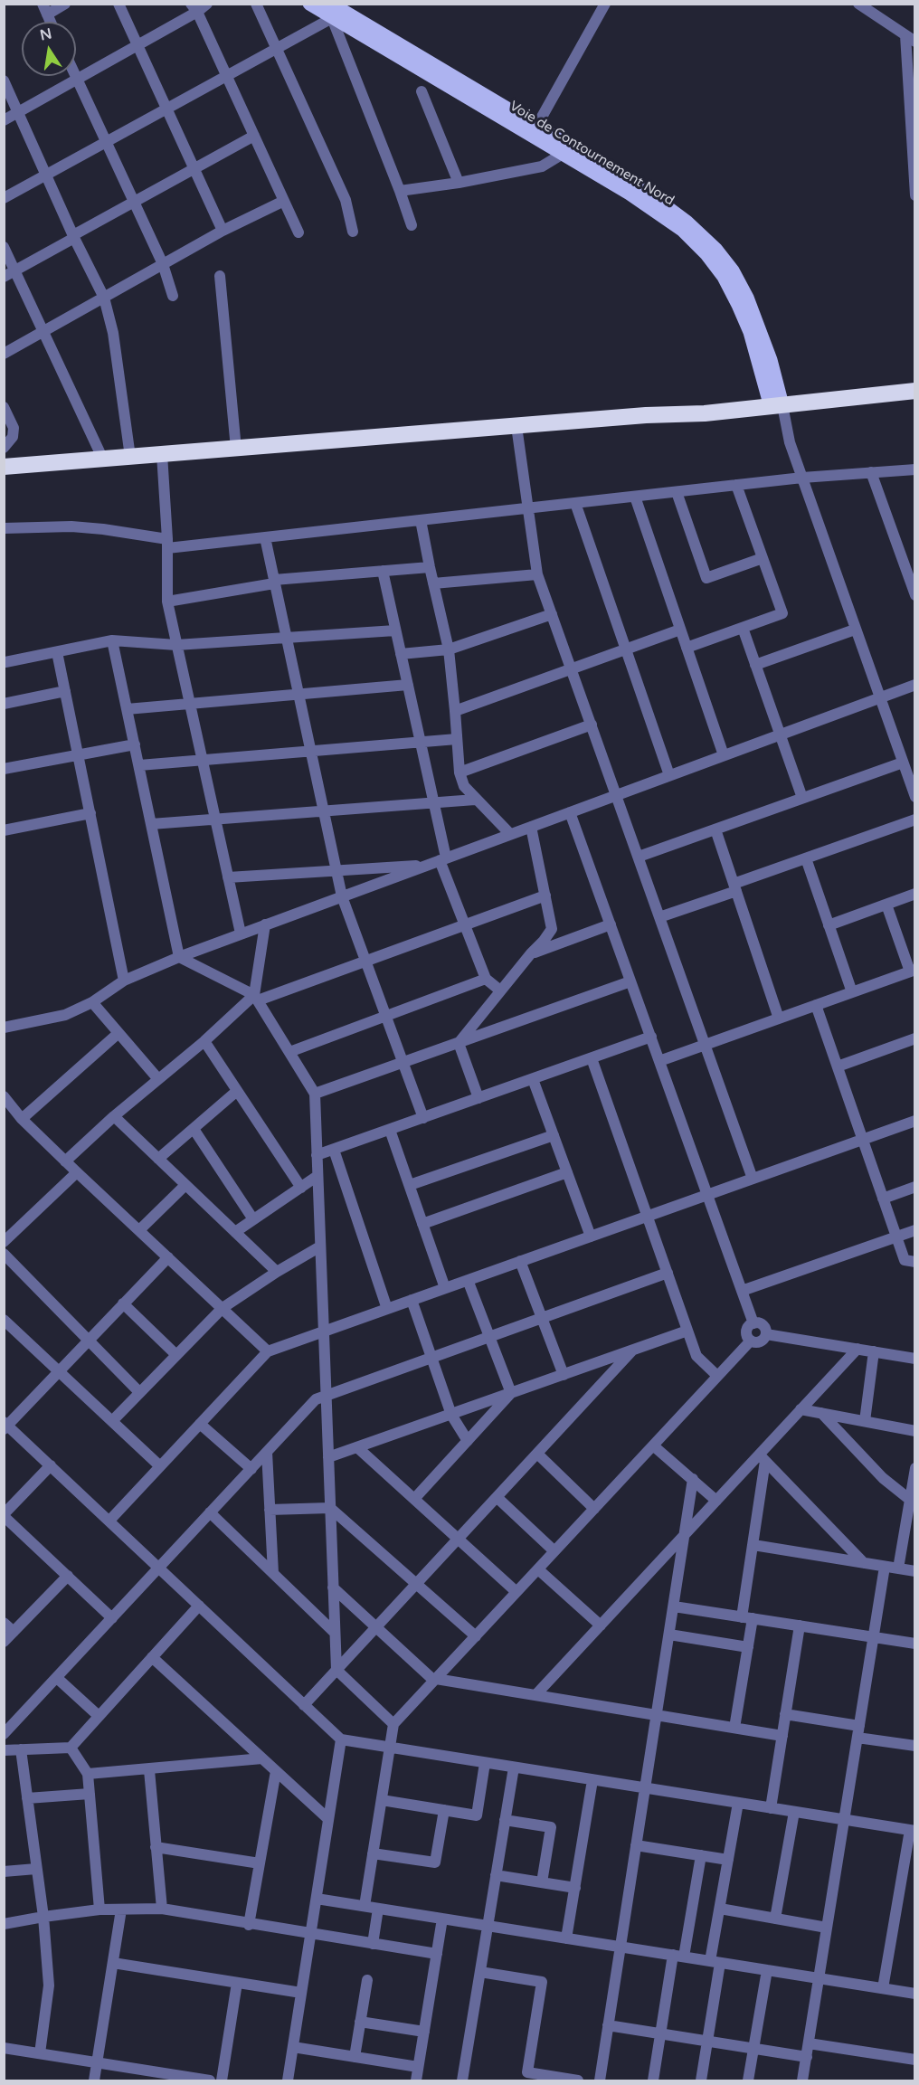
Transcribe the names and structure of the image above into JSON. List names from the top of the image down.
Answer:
{
  "streets": {
    "main road": ["Voie de Contournement Nord"]
  },
  "north": "top"
}
